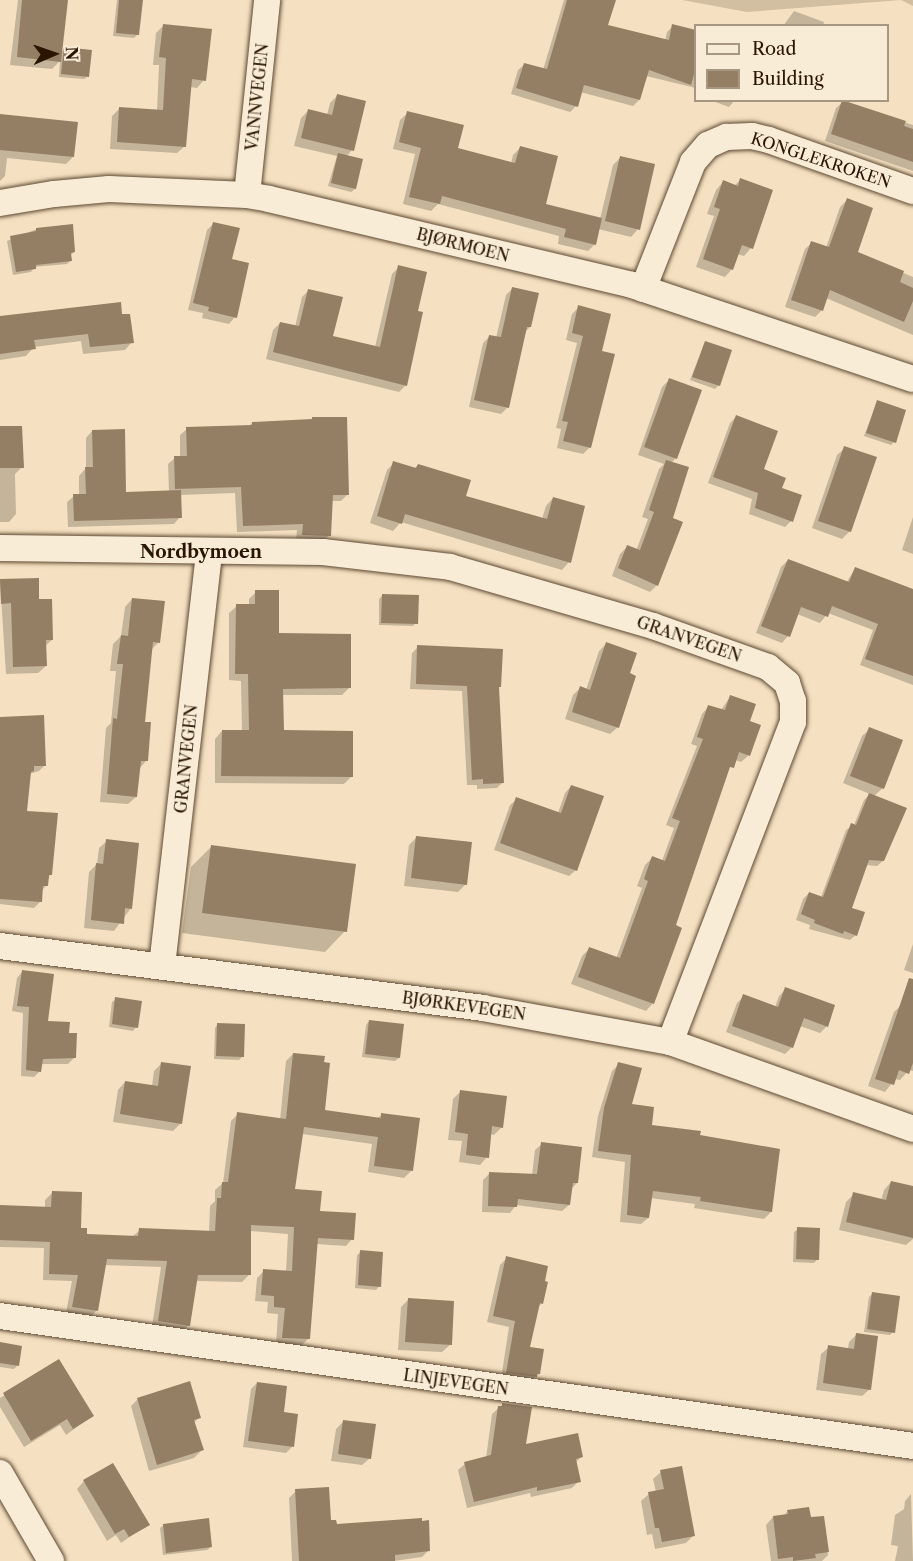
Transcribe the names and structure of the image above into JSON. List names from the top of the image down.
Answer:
{
  "streets": {
    "street": [
      "VANNVEGEN",
      "KONGLEKROKEN",
      "BJØRMOEN",
      "GRANVEGEN",
      "BJØRKEVEGEN",
      "LINJEVEGEN"
    ]
  },
  "crossings": [
    ["VANNVEGEN", "BJØRMOEN"],
    ["KONGLEKROKEN", "BJØRMOEN"],
    ["GRANVEGEN", "BJØRKEVEGEN"]
  ],
  "districts": ["Nordbymoen"],
  "legend": ["Road", "Building"],
  "north": "right"
}
